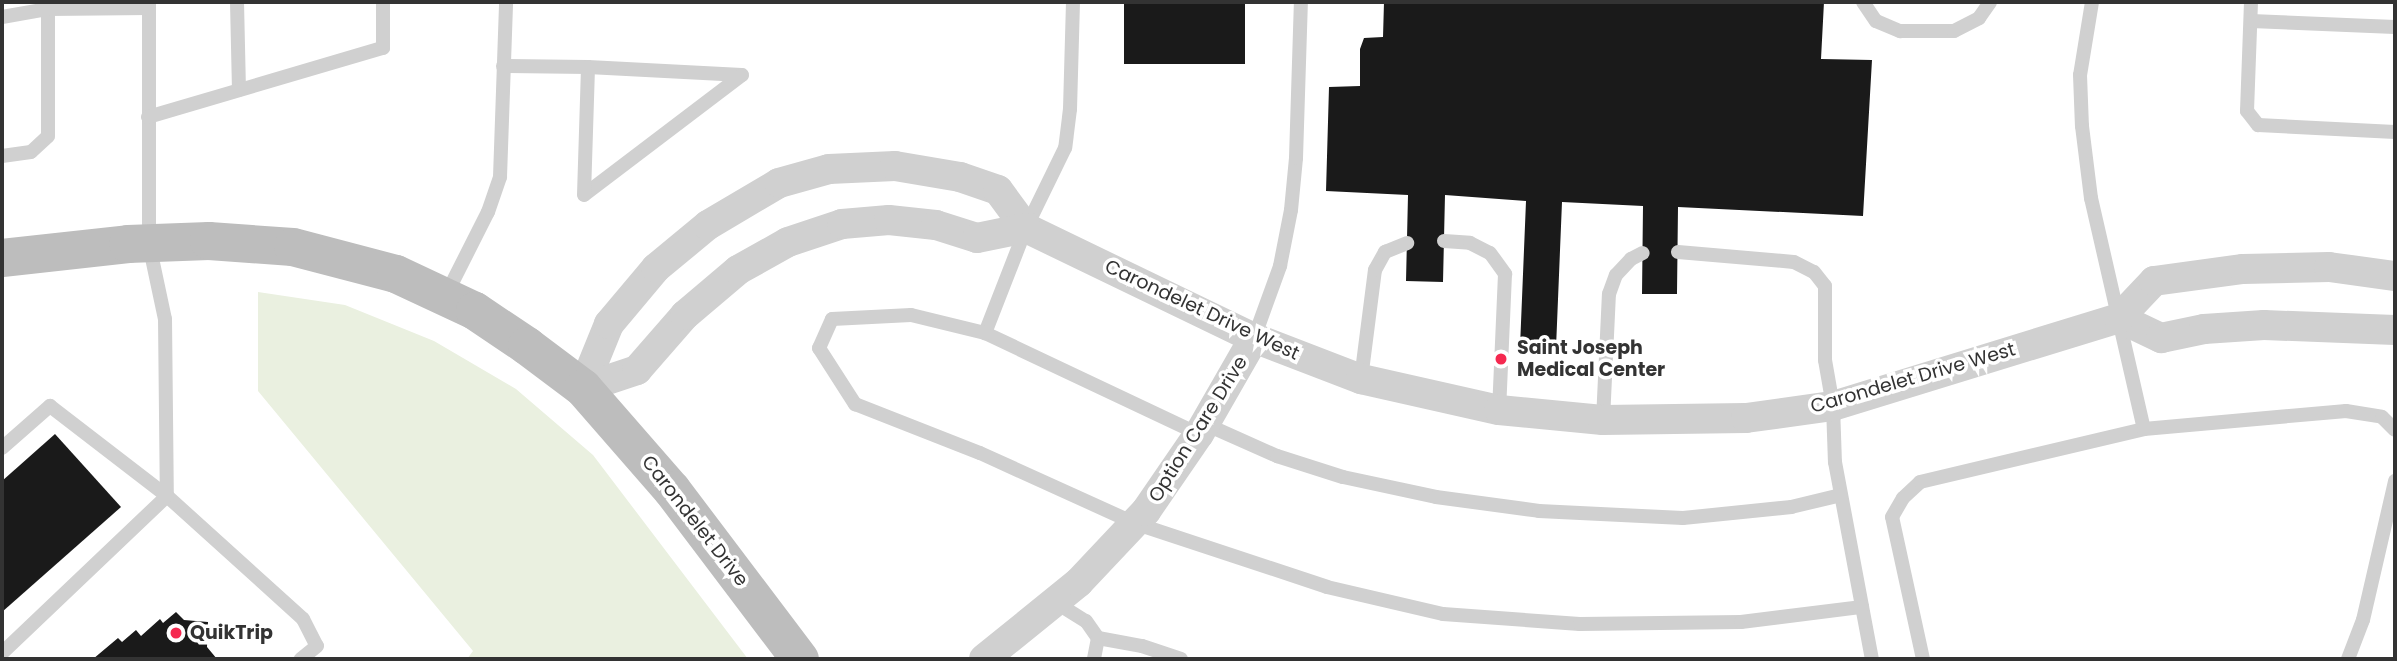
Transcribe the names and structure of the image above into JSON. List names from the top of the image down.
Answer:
{
  "streets": {
    "street": ["Carondelet Drive West", "Option Care Drive", "Carondelet Drive"]
  },
  "crossings": [
    ["Carondelet Drive West", "Option Care Drive"],
    ["Carondelet Drive West", "Carondelet Drive"]
  ],
  "places": ["Saint Joseph Medical Center", "QuikTrip"]
}
